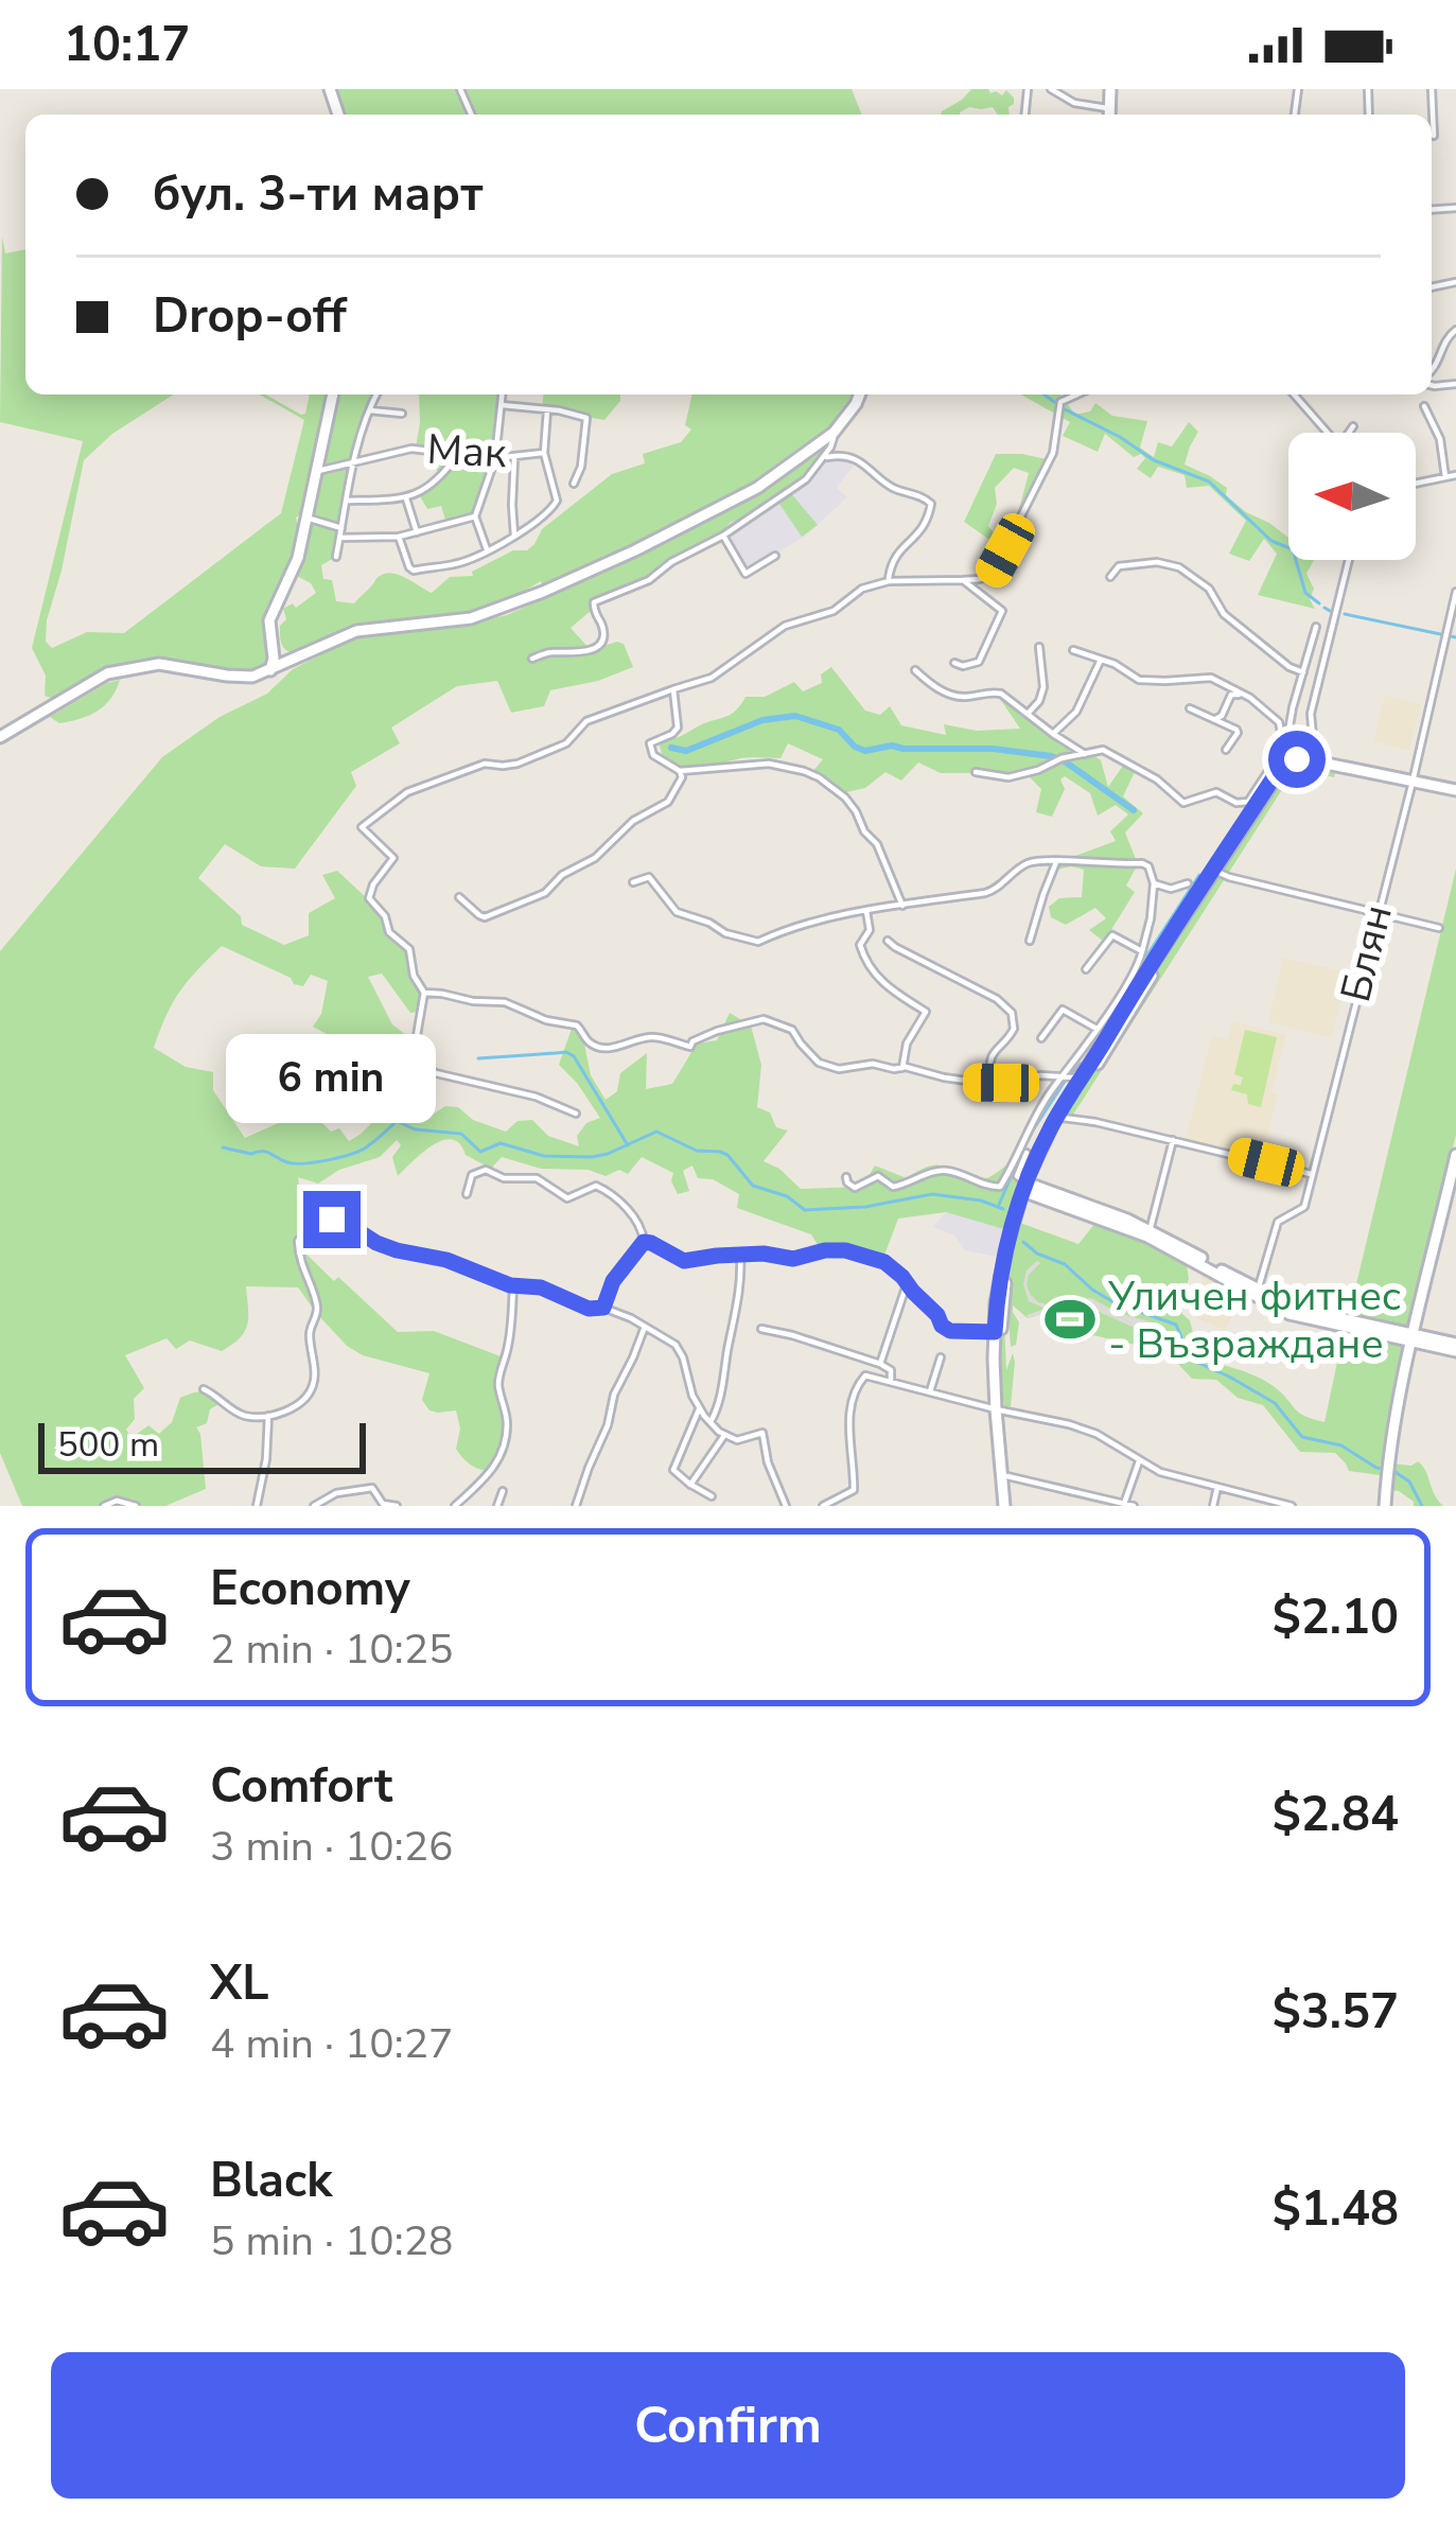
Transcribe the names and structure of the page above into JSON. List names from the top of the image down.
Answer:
{
  "streets": {
    "street": ["Мак", "Блян"]
  },
  "places": {
    "sports": ["Уличен фитнес - Възраждане"]
  },
  "scale_bar": "500 m",
  "north": "left",
  "page": {
    "status": "10:17",
    "banner": ["бул. 3-ти март", "Drop-off"],
    "bubble": "6 min",
    "scale": "500 m",
    "list": [
      {
        "name": "Economy",
        "note": "2 min · 10:25",
        "value": "$2.10"
      },
      {
        "name": "Comfort",
        "note": "3 min · 10:26",
        "value": "$2.84"
      },
      {
        "name": "XL",
        "note": "4 min · 10:27",
        "value": "$3.57"
      },
      {
        "name": "Black",
        "note": "5 min · 10:28",
        "value": "$1.48"
      }
    ],
    "buttons": "Confirm"
  }
}
